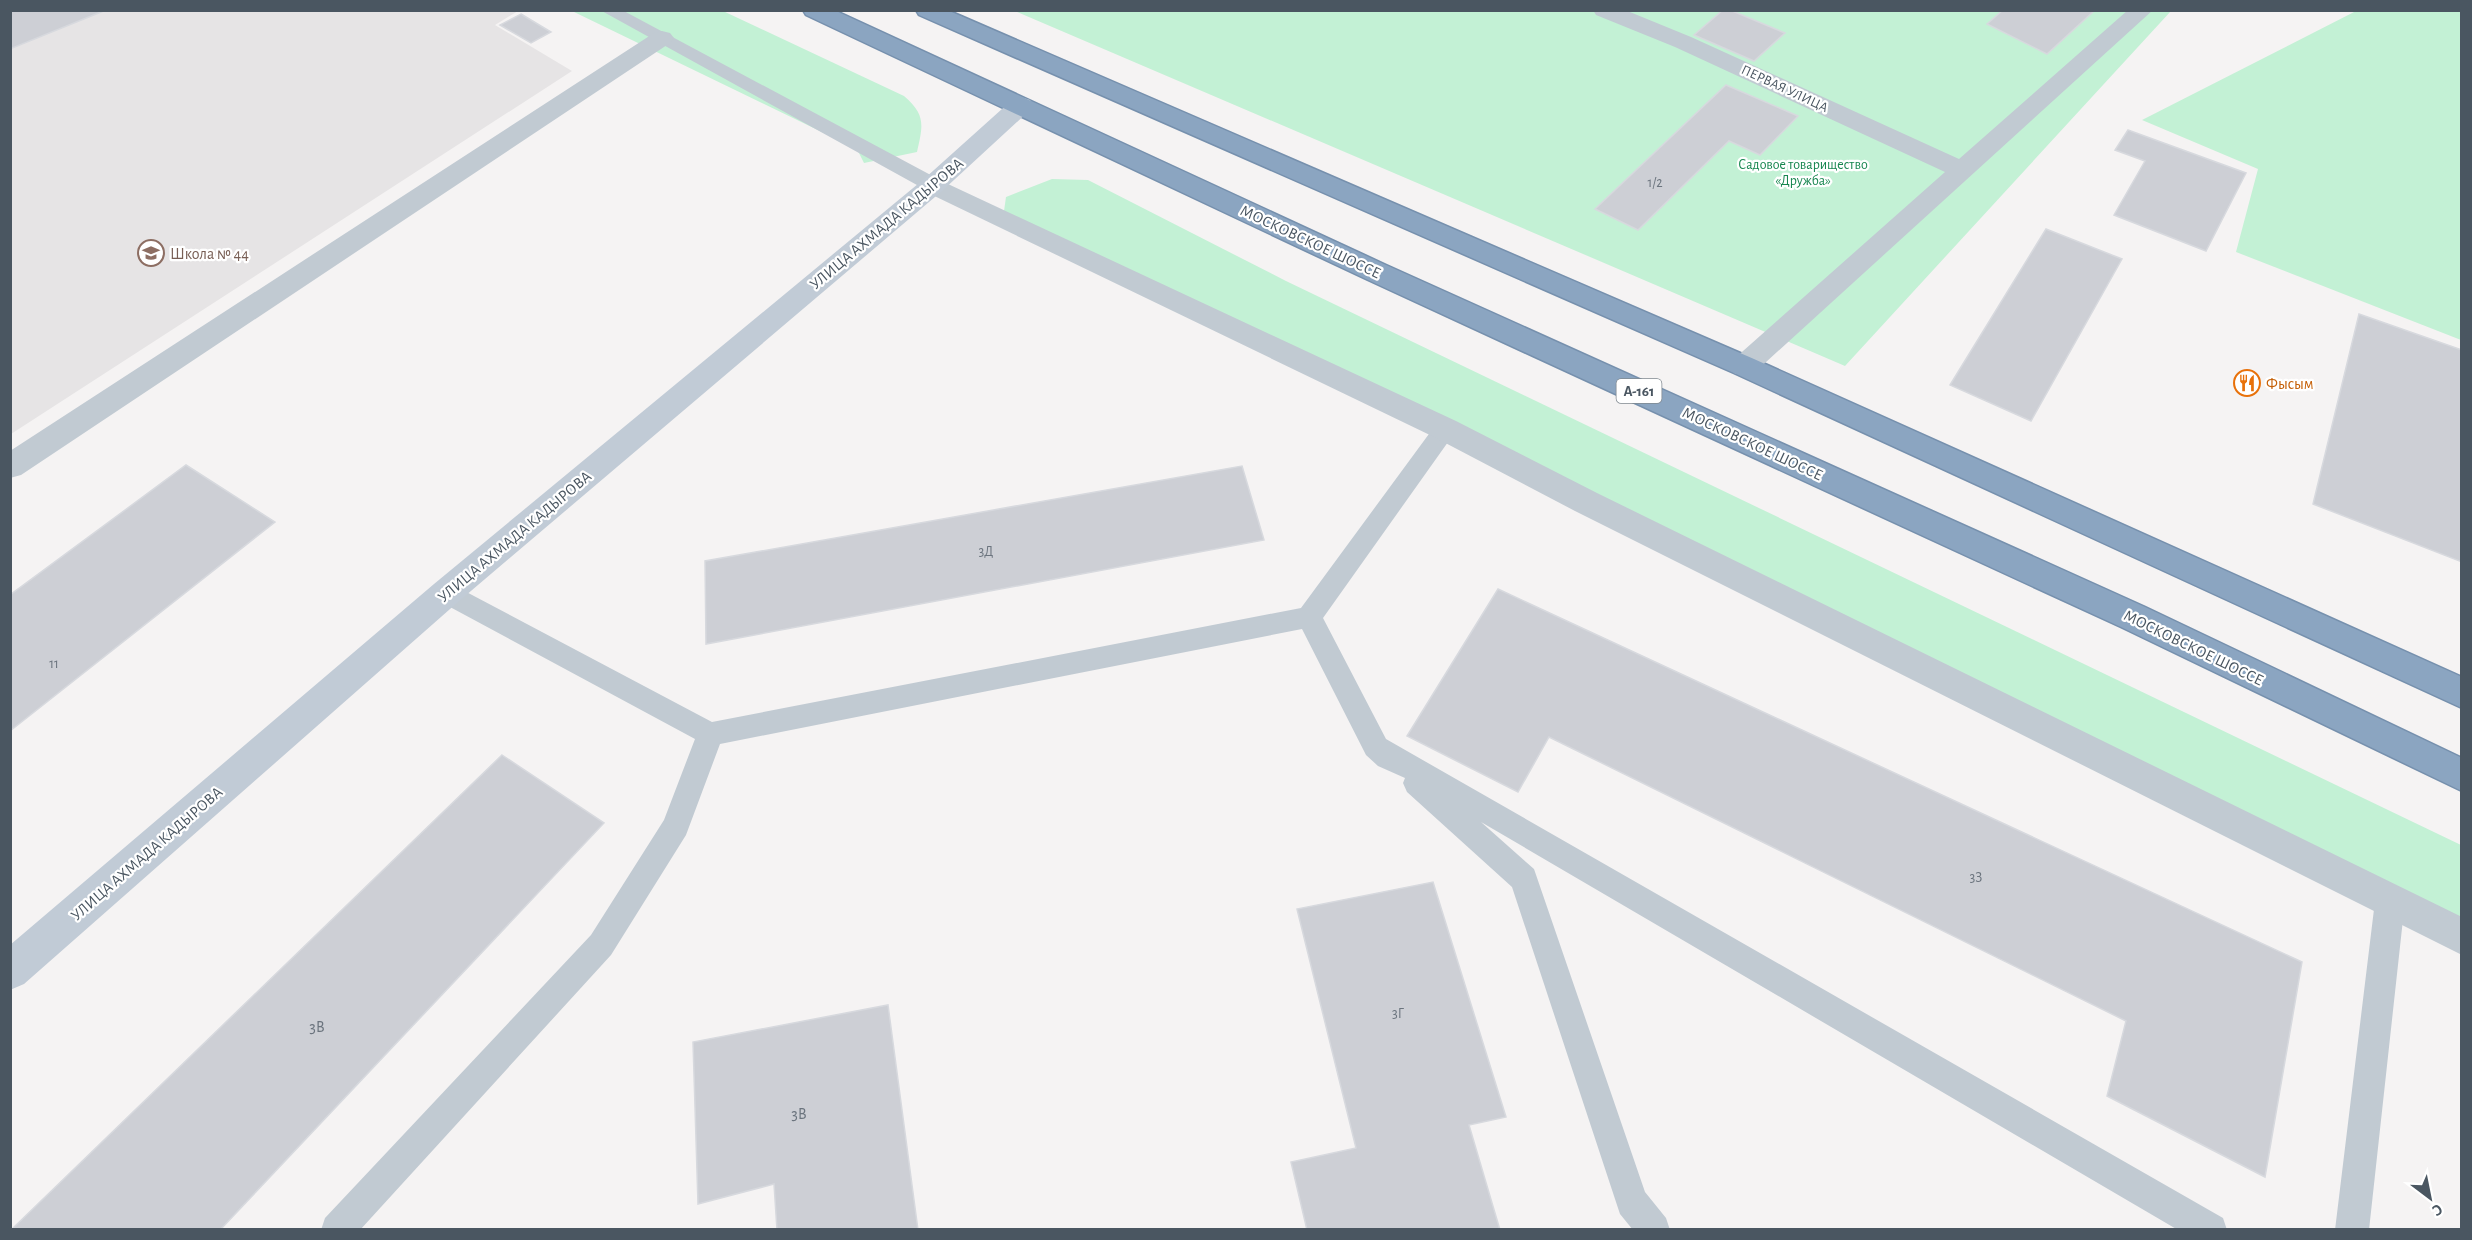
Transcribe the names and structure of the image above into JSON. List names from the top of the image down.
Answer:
{
  "streets": {
    "highway": ["МОСКОВСКОЕ ШОССЕ", "А-161"],
    "street": ["ПЕРВАЯ УЛИЦА", "УЛИЦА АХМАДА КАДЫРОВА"]
  },
  "crossings": [
    ["УЛИЦА АХМАДА КАДЫРОВА", "МОСКОВСКОЕ ШОССЕ"]
  ],
  "parks": ["Садовое товарищество «Дружба»"],
  "places": {
    "school or university": ["Школа № 44"],
    "restaurant": ["Фысым"]
  },
  "house_numbers": [
    "1/2",
    "3Д",
    "11",
    "3З",
    "3Г",
    "3В",
    "3В"
  ],
  "north": "bottom right"
}
